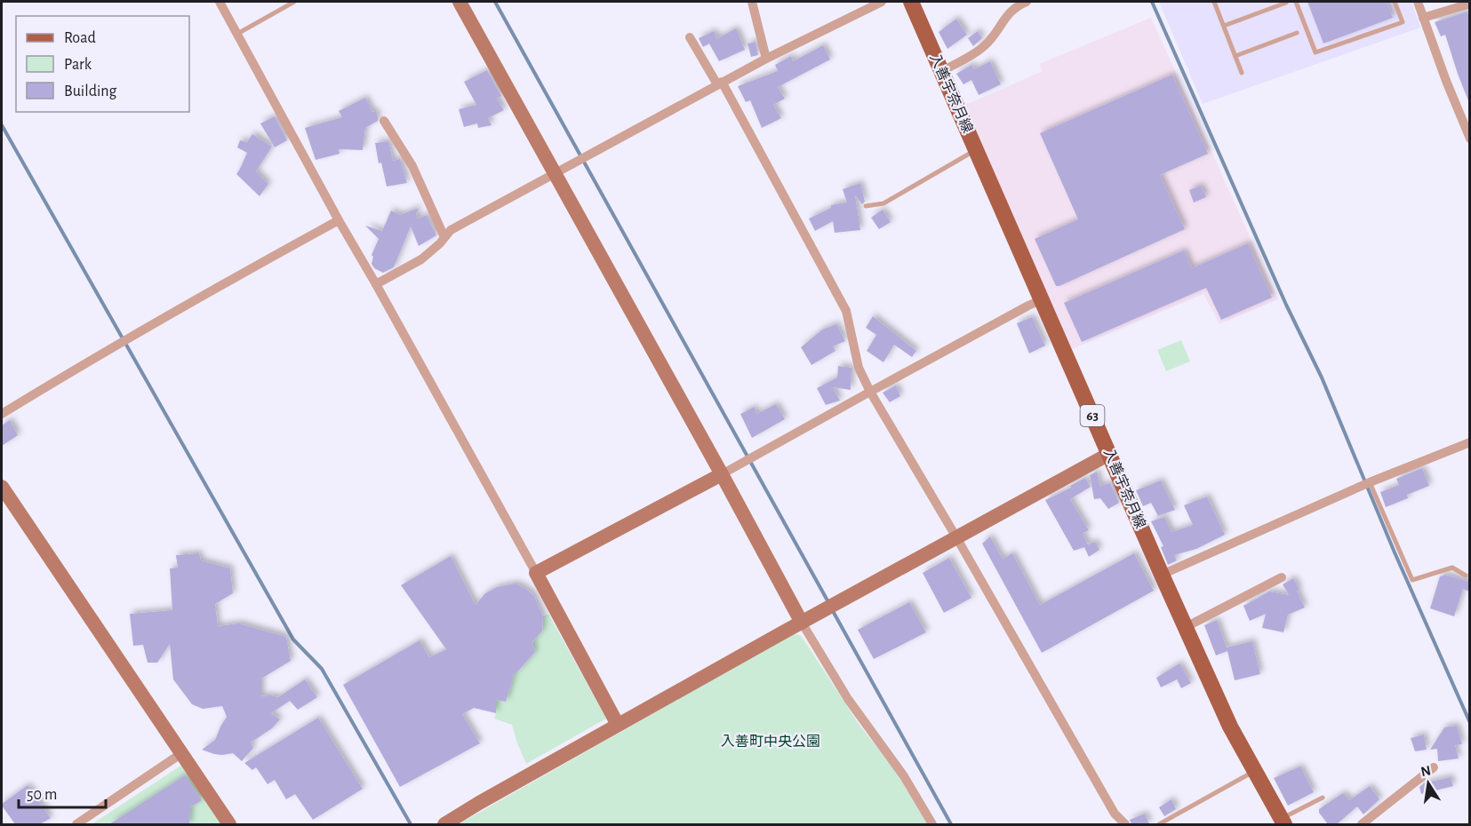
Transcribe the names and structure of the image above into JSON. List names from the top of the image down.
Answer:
{
  "streets": {
    "main road": ["入善宇奈月線", "63"]
  },
  "parks": ["入善町中央公園"],
  "legend": ["Road", "Park", "Building"],
  "scale_bar": "50 m",
  "north": "top"
}
